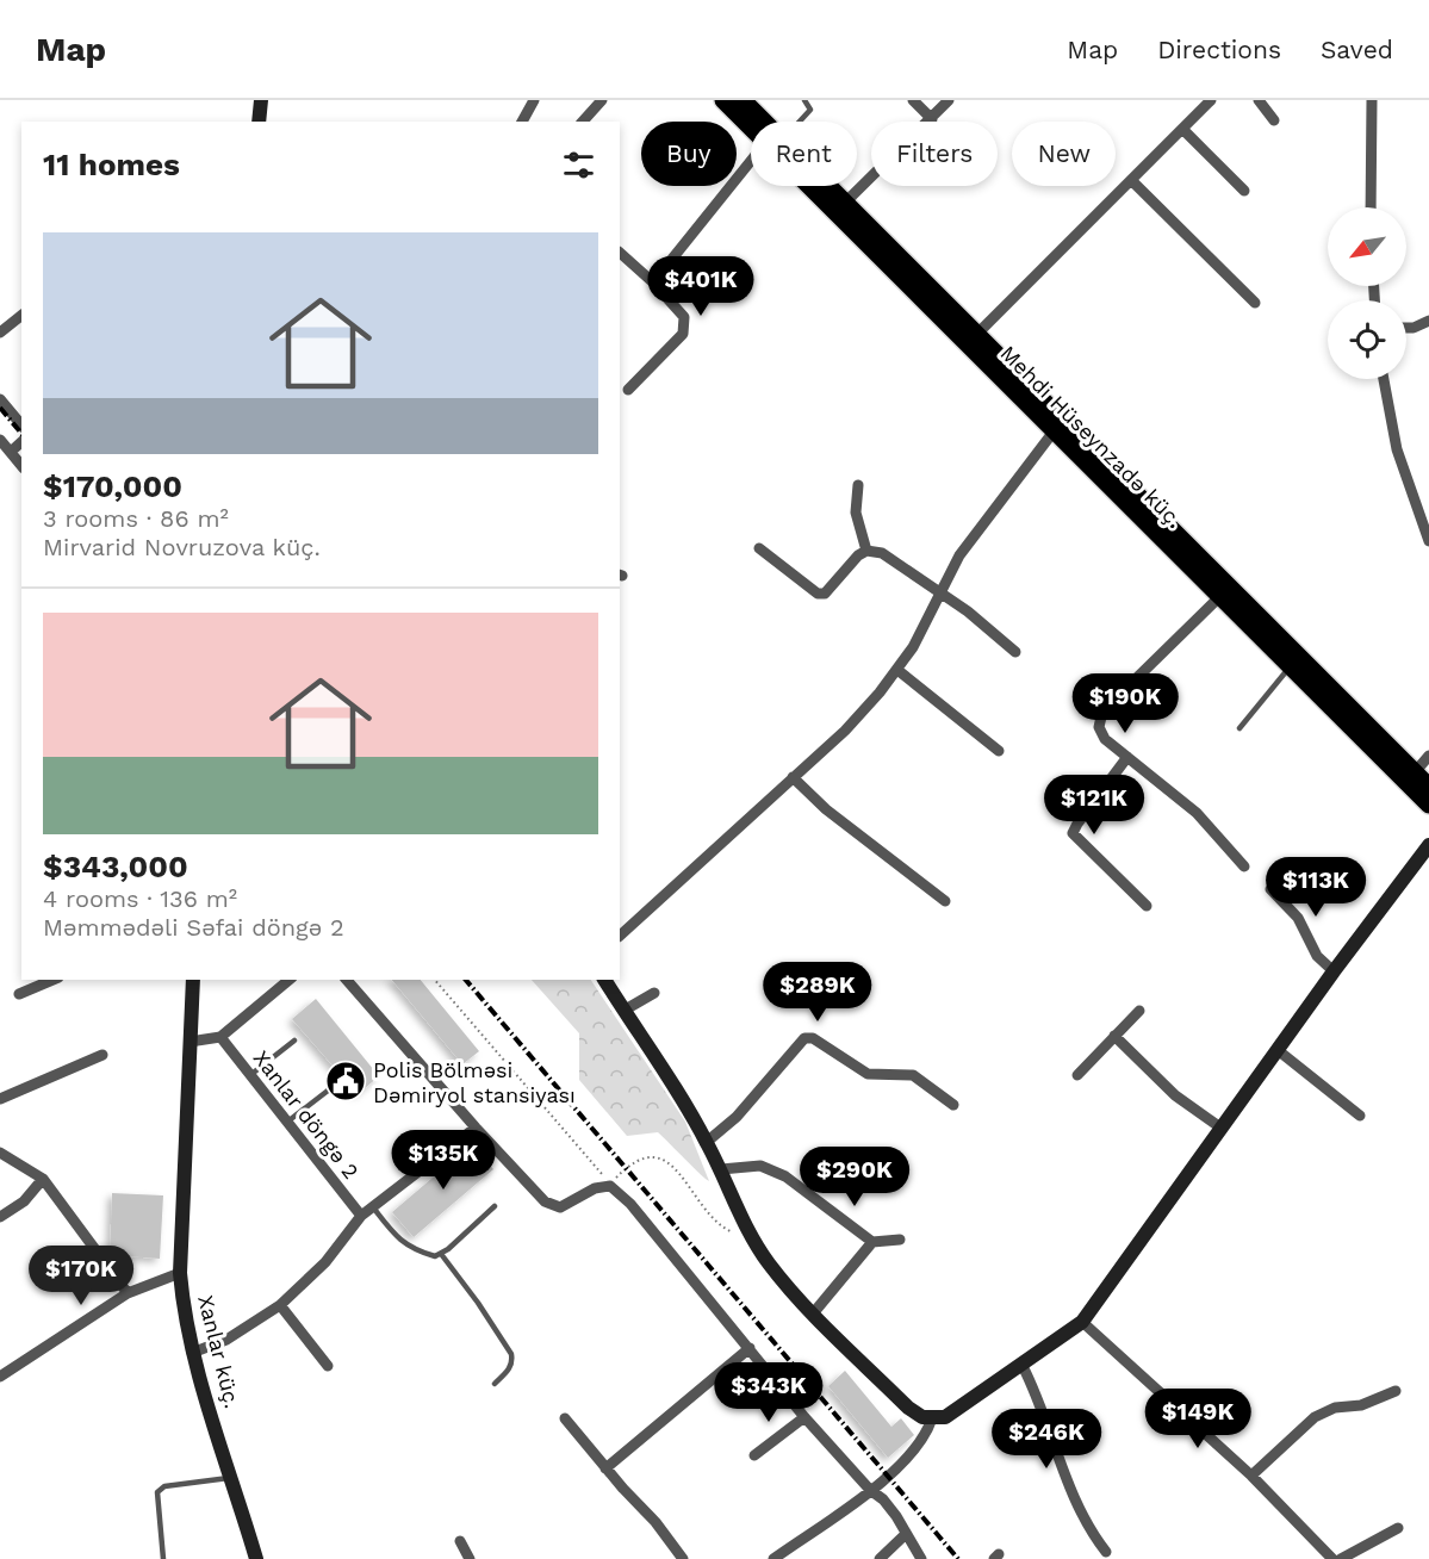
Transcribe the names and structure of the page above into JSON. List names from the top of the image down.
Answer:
{
  "streets": {
    "main road": ["Mehdi Hüseynzadə küç."],
    "street": ["Xanlar döngə 2", "Xanlar küç."]
  },
  "places": {
    "public building": ["Polis Bölməsi Dəmiryol stansiyası"]
  },
  "north": "bottom left",
  "page": {
    "header": "Map",
    "nav": ["Map", "Directions", "Saved"],
    "chip": [
      "Buy",
      "Rent",
      "Filters",
      "New"
    ],
    "heading": "11 homes",
    "list": [
      {
        "name": "$170,000",
        "note": "3 rooms · 86 m² · Mirvarid Novruzova küç."
      },
      {
        "name": "$343,000",
        "note": "4 rooms · 136 m² · Məmmədəli Səfai döngə 2"
      }
    ],
    "price": [
      "$401K",
      "$190K",
      "$121K",
      "$113K",
      "$289K",
      "$135K",
      "$290K",
      "$170K",
      "$343K",
      "$149K",
      "$246K"
    ]
  }
}
